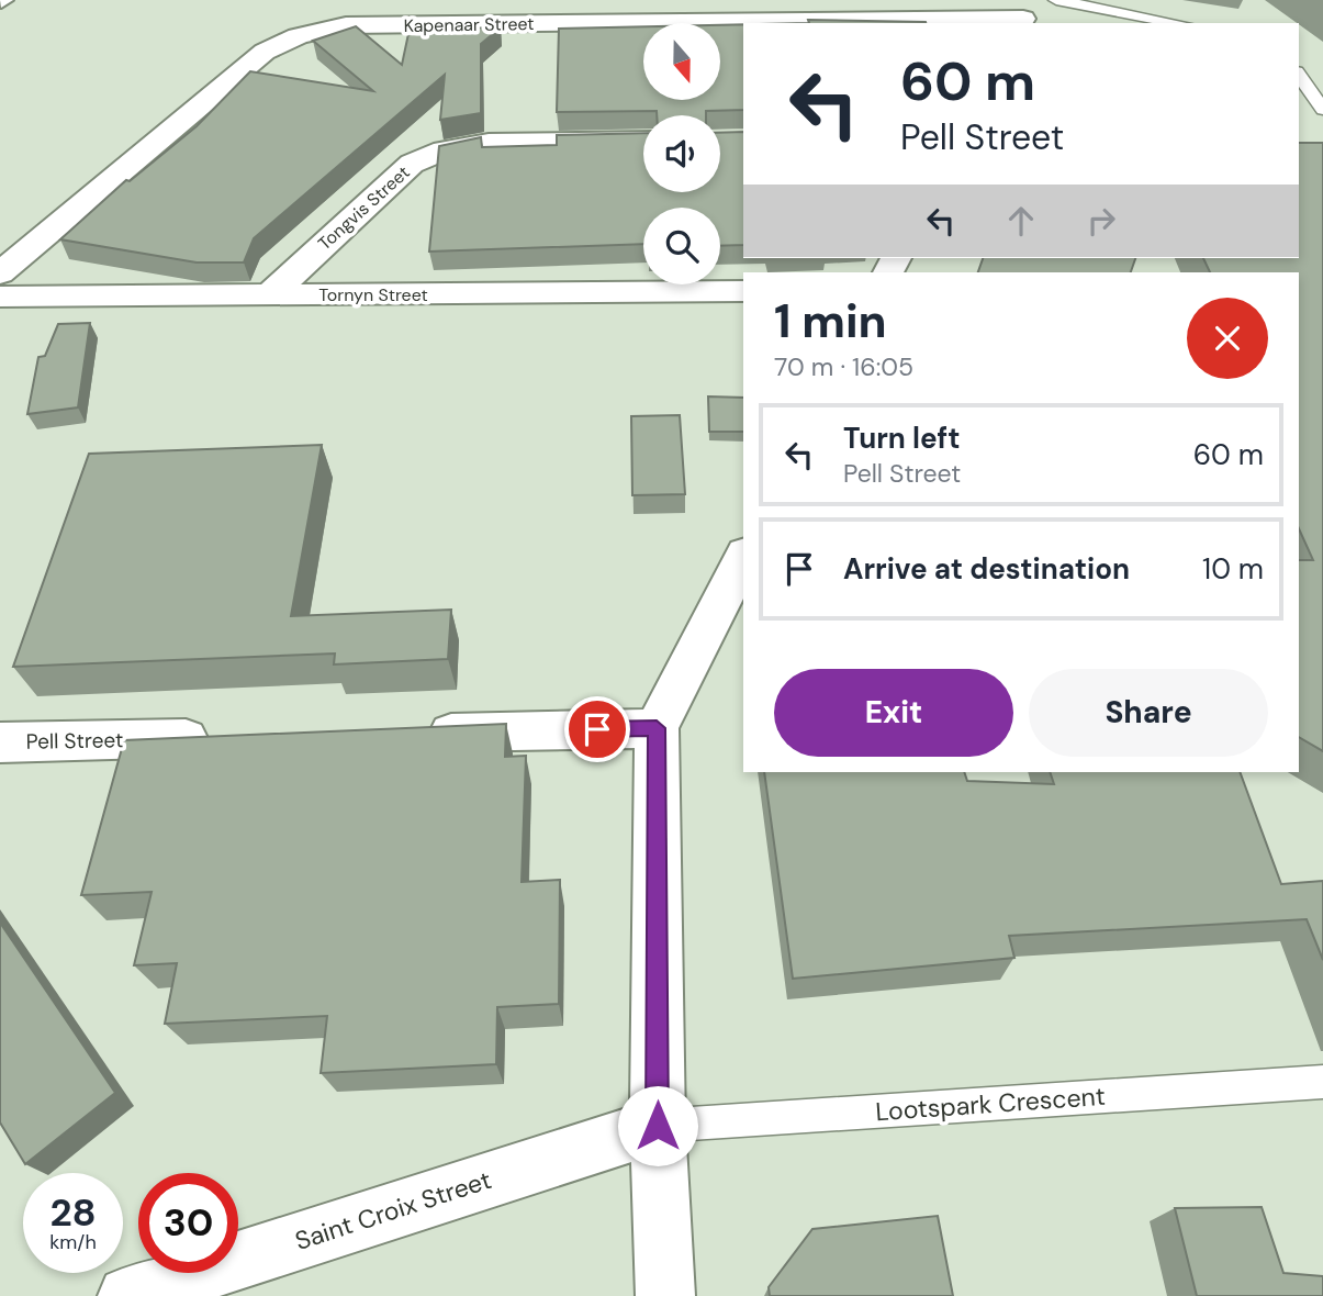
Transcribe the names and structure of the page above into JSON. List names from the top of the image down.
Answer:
{
  "streets": {
    "street": [
      "Kapenaar Street",
      "Tongvis Street",
      "Tornyn Street",
      "Pell Street",
      "Saint Croix Street"
    ],
    "lane": ["Lootspark Crescent"]
  },
  "crossings": [
    ["Tongvis Street", "Tornyn Street"],
    ["Lootspark Crescent", "Saint Croix Street"]
  ],
  "north": "bottom",
  "page": {
    "turn": ["60 m", "Pell Street"],
    "heading": ["1 min", "70 m · 16:05"],
    "list": [
      {
        "name": "Turn left",
        "note": "Pell Street",
        "value": "60 m"
      },
      {
        "name": "Arrive at destination",
        "value": "10 m"
      }
    ],
    "buttons": ["Exit", "Share"],
    "speed": "28 km/h",
    "limit": "30"
  }
}
